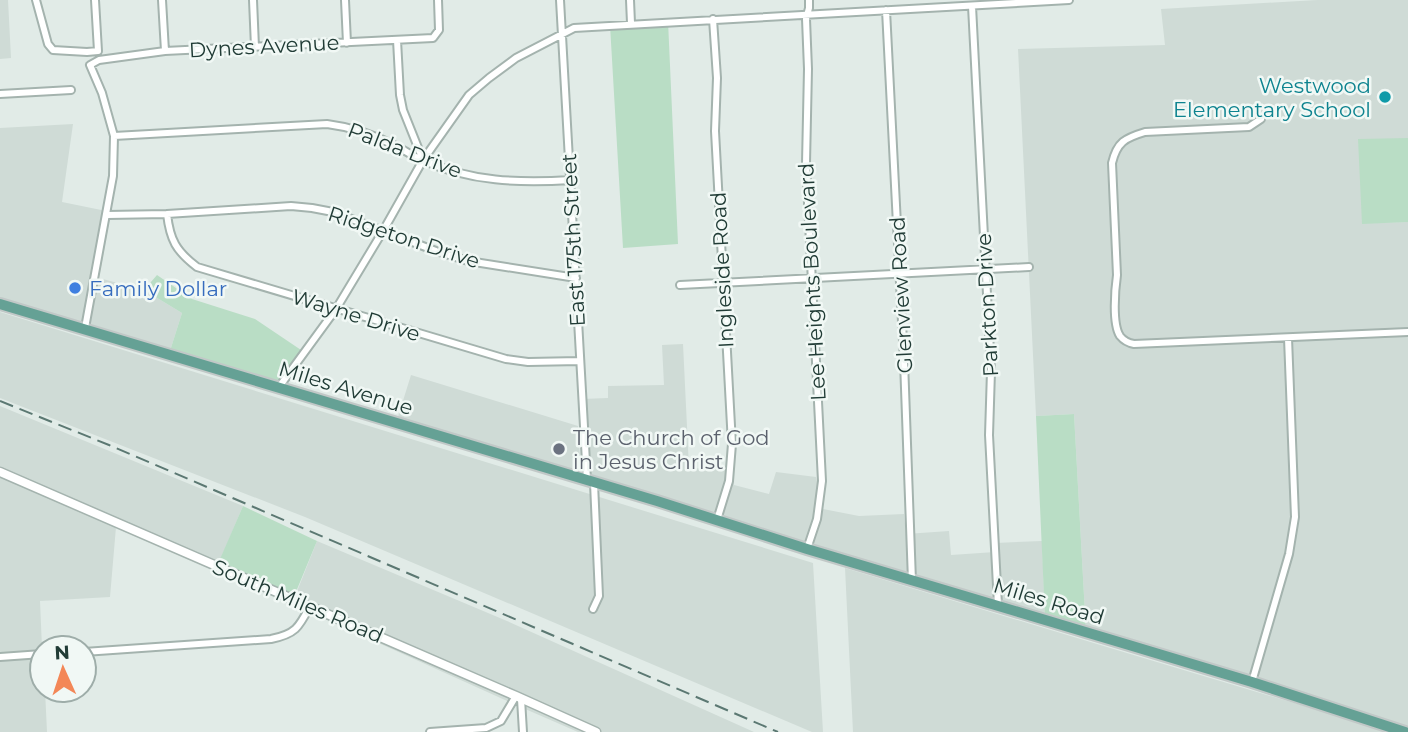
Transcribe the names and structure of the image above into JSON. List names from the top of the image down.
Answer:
{
  "streets": {
    "main road": ["Miles Avenue", "Miles Road"],
    "street": [
      "Dynes Avenue",
      "Palda Drive",
      "Ridgeton Drive",
      "East 175th Street",
      "Ingleside Road",
      "Lee Heights Boulevard",
      "Glenview Road",
      "Parkton Drive",
      "Wayne Drive",
      "South Miles Road"
    ]
  },
  "crossings": [
    ["Dynes Avenue", "Palda Drive"],
    ["Palda Drive", "East 175th Street"],
    ["Ridgeton Drive", "East 175th Street"],
    ["Ridgeton Drive", "Wayne Drive"],
    ["East 175th Street", "Wayne Drive"],
    ["East 175th Street", "Miles Avenue"],
    ["Ingleside Road", "Miles Road"],
    ["Lee Heights Boulevard", "Miles Road"],
    ["Glenview Road", "Miles Road"],
    ["Parkton Drive", "Miles Road"],
    ["Miles Avenue", "Miles Road"]
  ],
  "places": ["Westwood Elementary School", "Family Dollar", "The Church of God in Jesus Christ"],
  "north": "top"
}
